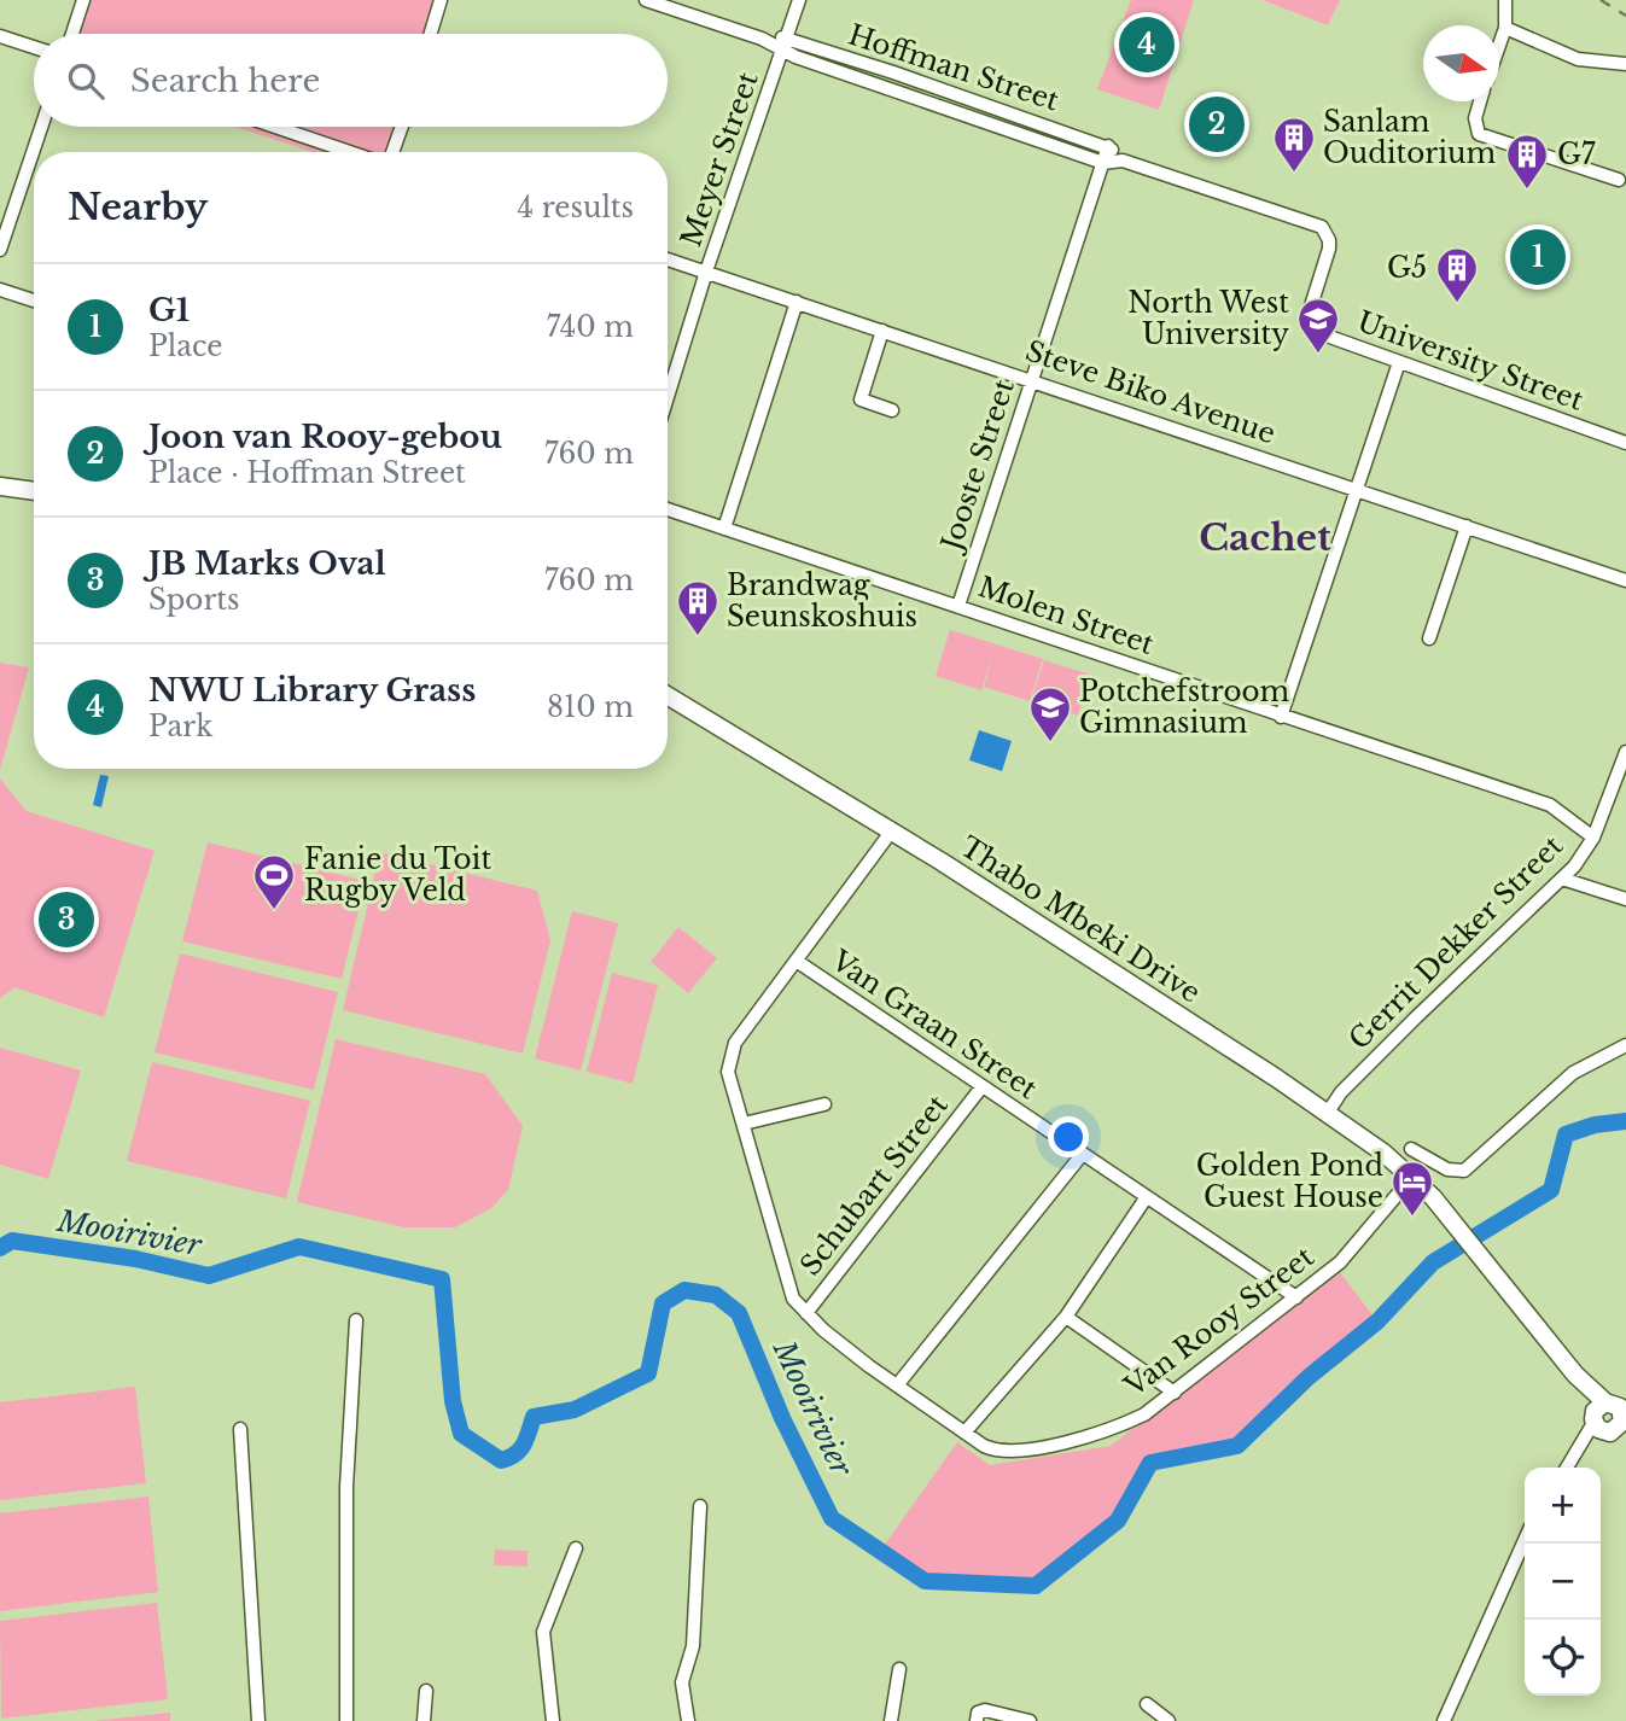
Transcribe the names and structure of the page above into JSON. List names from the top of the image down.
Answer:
{
  "streets": {
    "main road": ["Thabo Mbeki Drive"],
    "street": [
      "Hoffman Street",
      "Meyer Street",
      "University Street",
      "Steve Biko Avenue",
      "Jooste Street",
      "Molen Street",
      "Gerrit Dekker Street",
      "Van Graan Street",
      "Schubart Street",
      "Van Rooy Street"
    ]
  },
  "crossings": [
    ["Hoffman Street", "Meyer Street"],
    ["Hoffman Street", "University Street"],
    ["Hoffman Street", "Jooste Street"],
    ["Meyer Street", "Steve Biko Avenue"],
    ["Steve Biko Avenue", "Jooste Street"],
    ["Jooste Street", "Molen Street"],
    ["Molen Street", "Gerrit Dekker Street"],
    ["Thabo Mbeki Drive", "Gerrit Dekker Street"],
    ["Thabo Mbeki Drive", "Van Rooy Street"],
    ["Van Graan Street", "Schubart Street"],
    ["Van Graan Street", "Van Rooy Street"],
    ["Schubart Street", "Van Rooy Street"]
  ],
  "districts": ["Cachet"],
  "water": ["Mooirivier"],
  "places": {
    "building": [
      "Sanlam Ouditorium",
      "G7",
      "G5",
      "Brandwag Seunskoshuis"
    ],
    "school or university": ["North West University", "Potchefstroom Gimnasium"],
    "sports": ["Fanie du Toit Rugby Veld"],
    "hotel": ["Golden Pond Guest House"]
  },
  "north": "right",
  "page": {
    "pins": [
      "4",
      "2",
      "1",
      "3"
    ],
    "search": "Search here",
    "heading": ["Nearby", "4 results"],
    "list": [
      {
        "mark": "1",
        "name": "G1",
        "note": "Place",
        "value": "740 m"
      },
      {
        "mark": "2",
        "name": "Joon van Rooy-gebou",
        "note": "Place · Hoffman Street",
        "value": "760 m"
      },
      {
        "mark": "3",
        "name": "JB Marks Oval",
        "note": "Sports",
        "value": "760 m"
      },
      {
        "mark": "4",
        "name": "NWU Library Grass",
        "note": "Park",
        "value": "810 m"
      }
    ],
    "map_buttons": ["+", "−"]
  }
}
